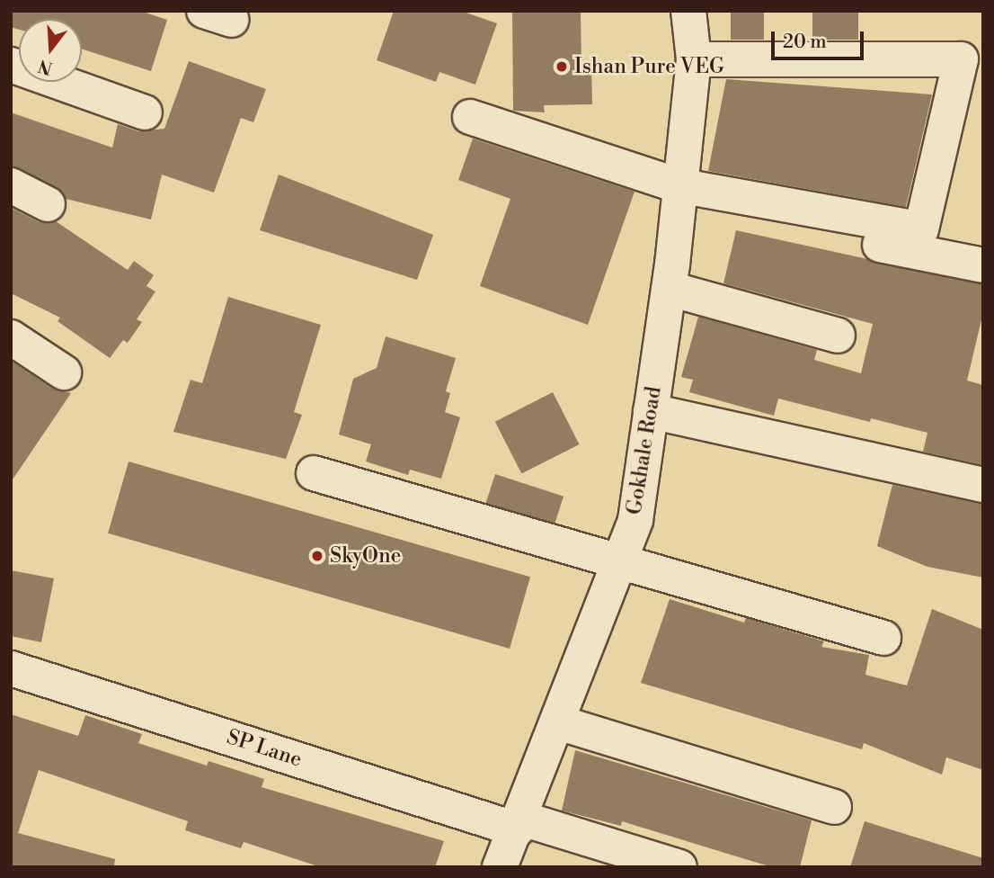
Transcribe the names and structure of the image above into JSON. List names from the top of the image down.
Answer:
{
  "streets": {
    "street": ["Gokhale Road", "SP Lane"]
  },
  "crossings": [
    ["Gokhale Road", "SP Lane"]
  ],
  "places": ["Ishan Pure VEG", "SkyOne"],
  "scale_bar": "20 m",
  "north": "bottom"
}
